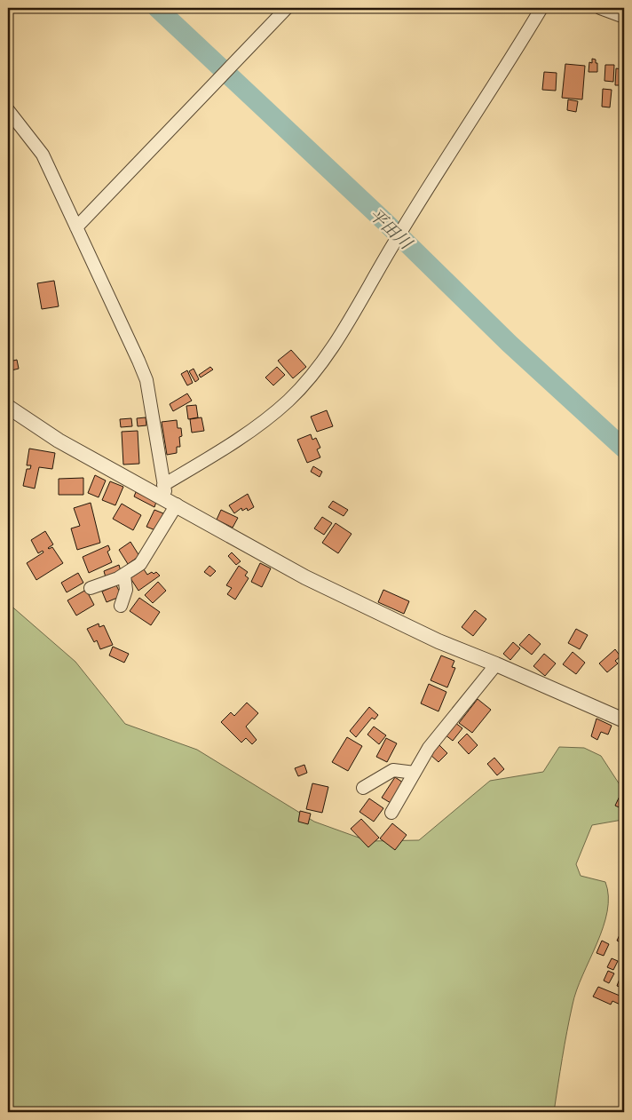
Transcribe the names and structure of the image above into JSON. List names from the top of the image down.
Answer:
{
  "water": ["平田川"]
}
